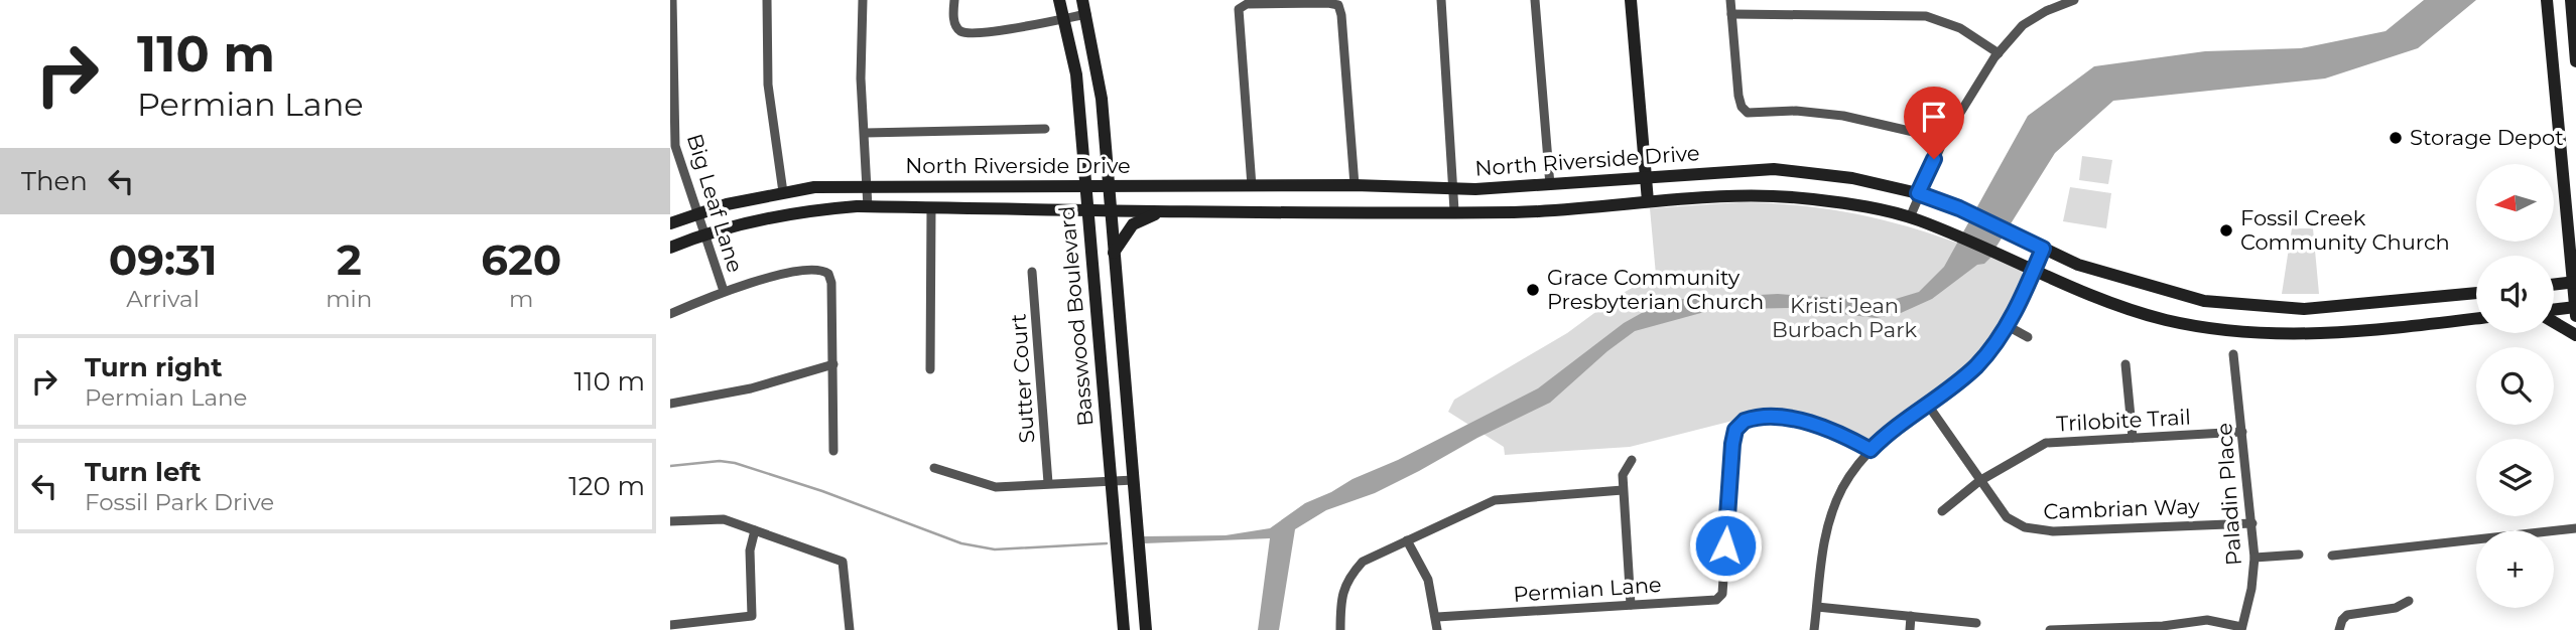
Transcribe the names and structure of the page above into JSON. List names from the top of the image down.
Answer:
{
  "streets": {
    "main road": ["North Riverside Drive", "Basswood Boulevard"],
    "street": [
      "Big Leaf Lane",
      "Sutter Court",
      "Trilobite Trail",
      "Paladin Place",
      "Cambrian Way",
      "Permian Lane"
    ]
  },
  "crossings": [
    ["North Riverside Drive", "Big Leaf Lane"],
    ["North Riverside Drive", "Basswood Boulevard"],
    ["Trilobite Trail", "Paladin Place"],
    ["Trilobite Trail", "Cambrian Way"],
    ["Paladin Place", "Cambrian Way"]
  ],
  "parks": ["Kristi Jean Burbach Park"],
  "places": ["Storage Depot", "Fossil Creek Community Church", "Grace Community Presbyterian Church"],
  "north": "left",
  "page": {
    "turn": ["110 m", "Permian Lane"],
    "then": "Then",
    "map_buttons": "+",
    "eta": [
      "09:31",
      "Arrival",
      "2",
      "min",
      "620",
      "m"
    ],
    "list": [
      {
        "name": "Turn right",
        "note": "Permian Lane",
        "value": "110 m"
      },
      {
        "name": "Turn left",
        "note": "Fossil Park Drive",
        "value": "120 m"
      }
    ]
  }
}
